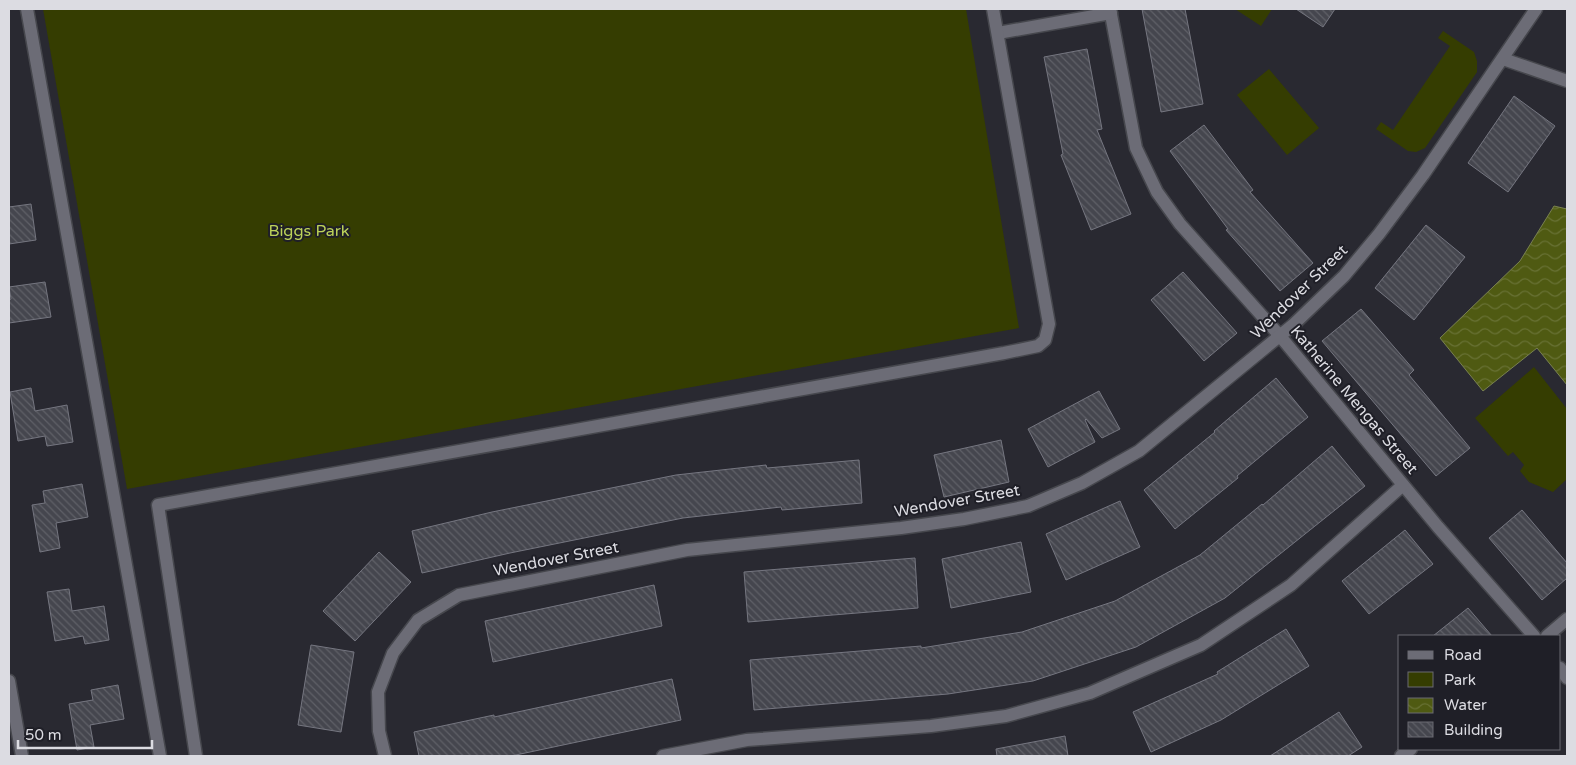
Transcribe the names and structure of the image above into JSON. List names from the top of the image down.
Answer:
{
  "streets": {
    "street": ["Wendover Street", "Katherine Mengas Street"]
  },
  "crossings": [
    ["Wendover Street", "Katherine Mengas Street"]
  ],
  "parks": ["Biggs Park"],
  "legend": [
    "Road",
    "Park",
    "Water",
    "Building"
  ],
  "scale_bar": "50 m"
}
